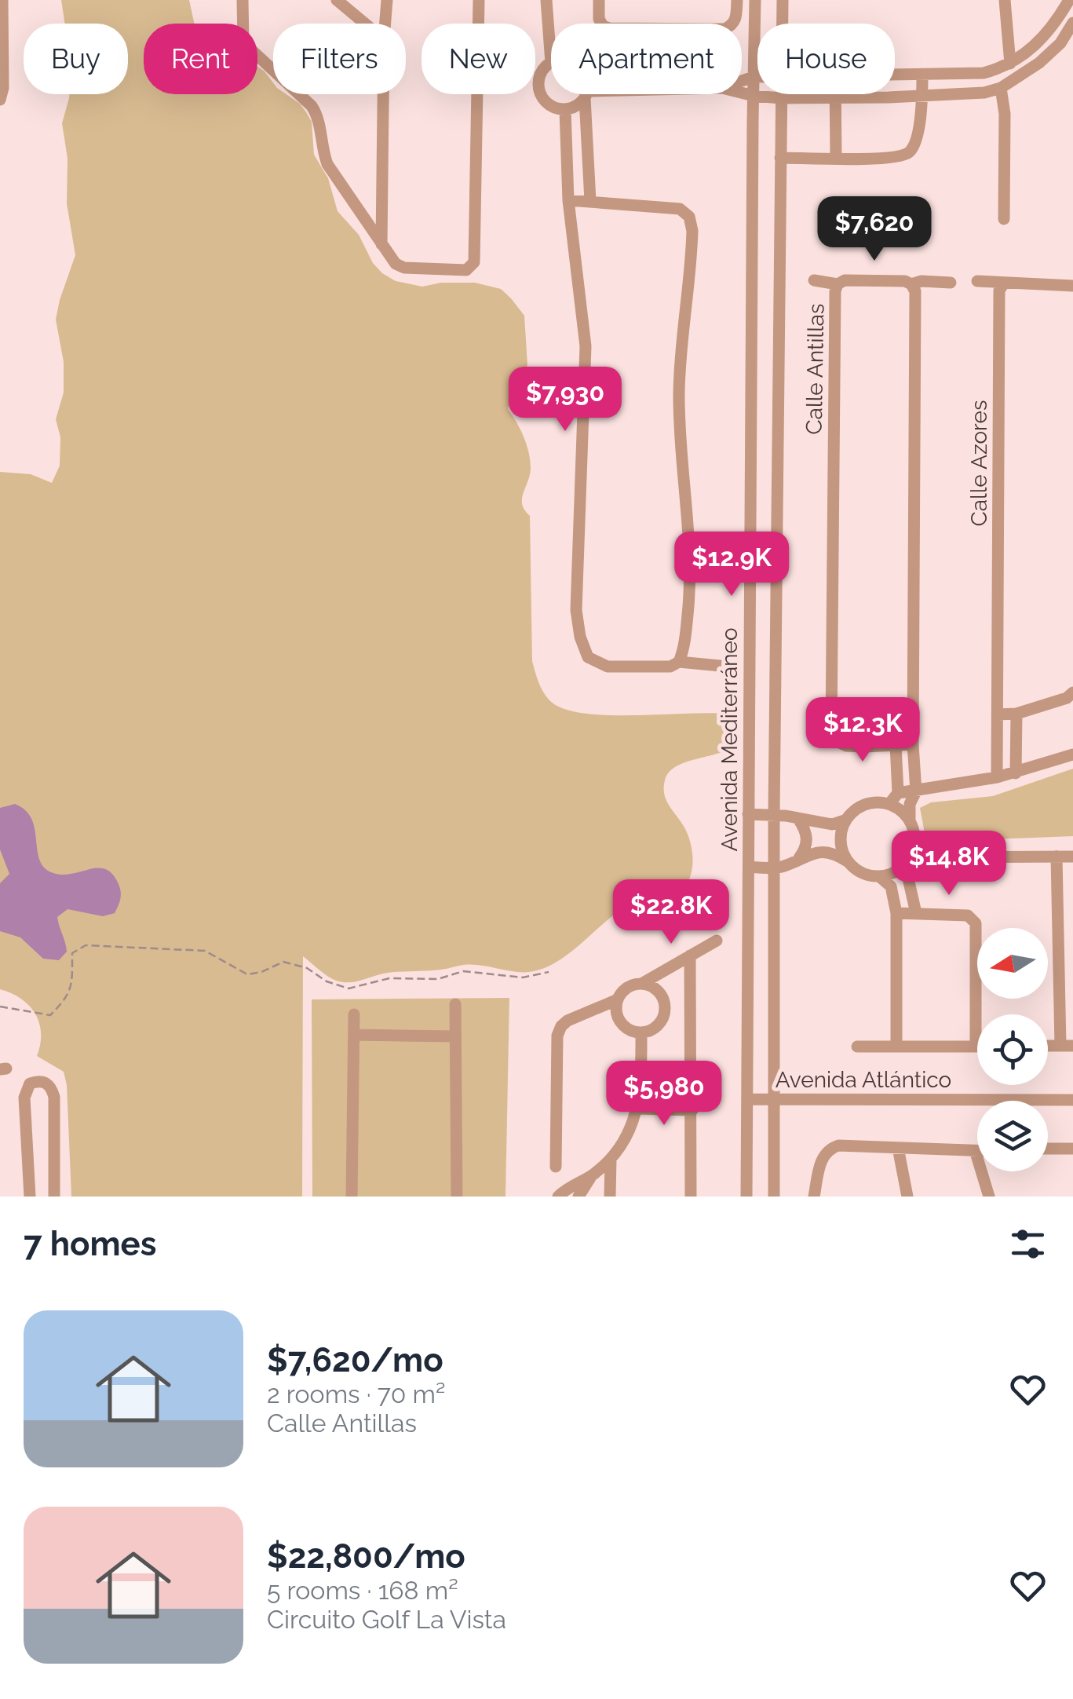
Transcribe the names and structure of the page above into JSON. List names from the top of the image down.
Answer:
{
  "streets": {
    "street": [
      "Calle Antillas",
      "Calle Azores",
      "Avenida Mediterráneo",
      "Avenida Atlántico"
    ]
  },
  "crossings": [
    ["Avenida Mediterráneo", "Avenida Atlántico"]
  ],
  "north": "left",
  "page": {
    "chip": [
      "Buy",
      "Rent",
      "Filters",
      "New",
      "Apartment",
      "House"
    ],
    "price": [
      "$7,620",
      "$7,930",
      "$12.9K",
      "$12.3K",
      "$14.8K",
      "$22.8K",
      "$5,980"
    ],
    "heading": "7 homes",
    "list": [
      {
        "name": "$7,620/mo",
        "note": "2 rooms · 70 m² · Calle Antillas"
      },
      {
        "name": "$22,800/mo",
        "note": "5 rooms · 168 m² · Circuito Golf La Vista"
      }
    ]
  }
}
